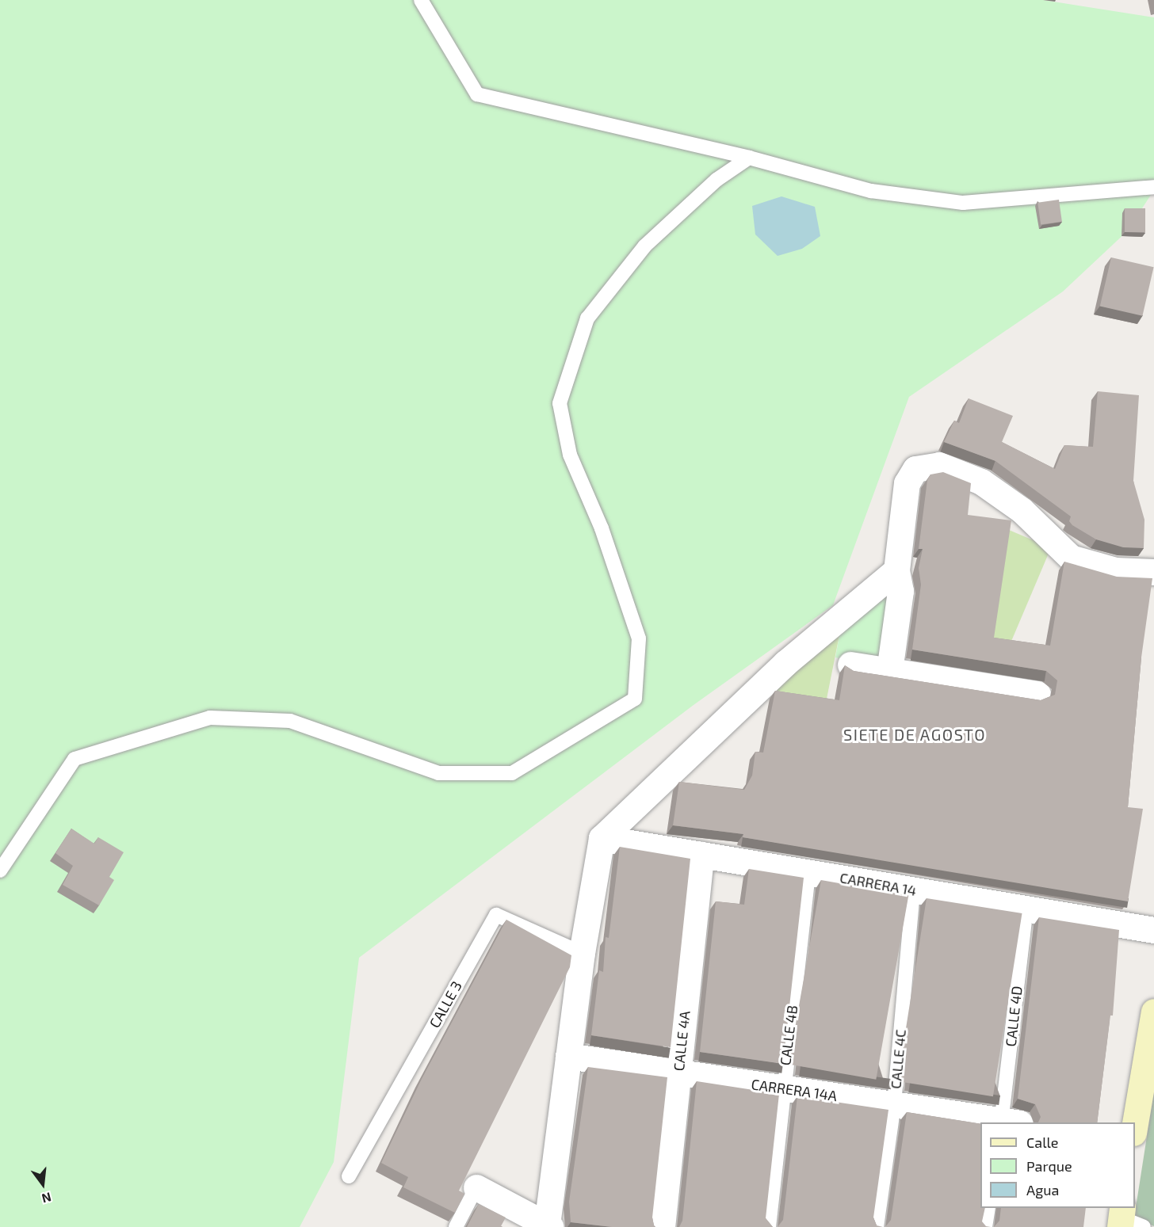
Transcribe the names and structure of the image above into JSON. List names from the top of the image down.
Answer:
{
  "streets": {
    "street": ["CARRERA 14", "CALLE 4A", "CARRERA 14A"],
    "lane": [
      "CALLE 3",
      "CALLE 4D",
      "CALLE 4B",
      "CALLE 4C"
    ]
  },
  "crossings": [
    ["CARRERA 14", "CALLE 4D"],
    ["CARRERA 14", "CALLE 4B"],
    ["CARRERA 14", "CALLE 4A"],
    ["CARRERA 14", "CALLE 4C"],
    ["CALLE 4D", "CARRERA 14A"],
    ["CALLE 4B", "CARRERA 14A"],
    ["CALLE 4A", "CARRERA 14A"],
    ["CALLE 4C", "CARRERA 14A"]
  ],
  "districts": ["SIETE DE AGOSTO"],
  "legend": ["Calle", "Parque", "Agua"],
  "north": "bottom"
}
